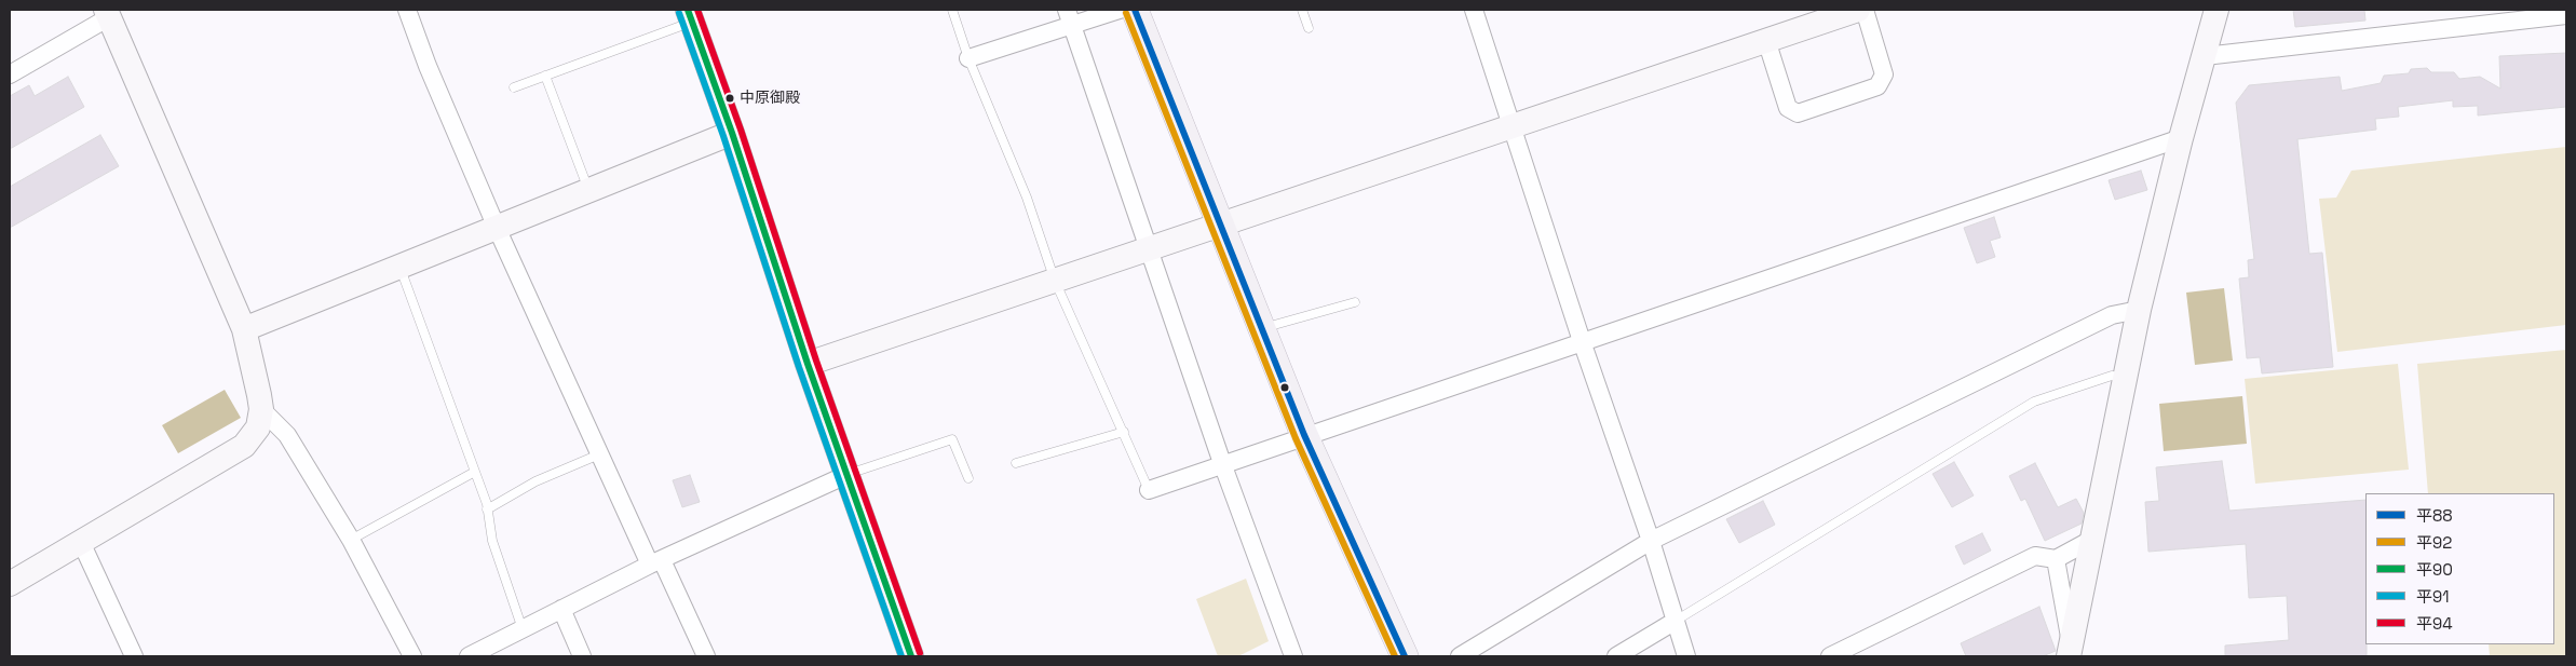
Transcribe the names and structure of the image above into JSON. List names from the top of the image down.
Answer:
{
  "places": ["中原御殿"],
  "lines": [
    "transit line 平88",
    "transit line 平90",
    "transit line 平94",
    "transit line 平92",
    "transit line 平91"
  ],
  "legend": [
    "平88",
    "平92",
    "平90",
    "平91",
    "平94"
  ]
}
